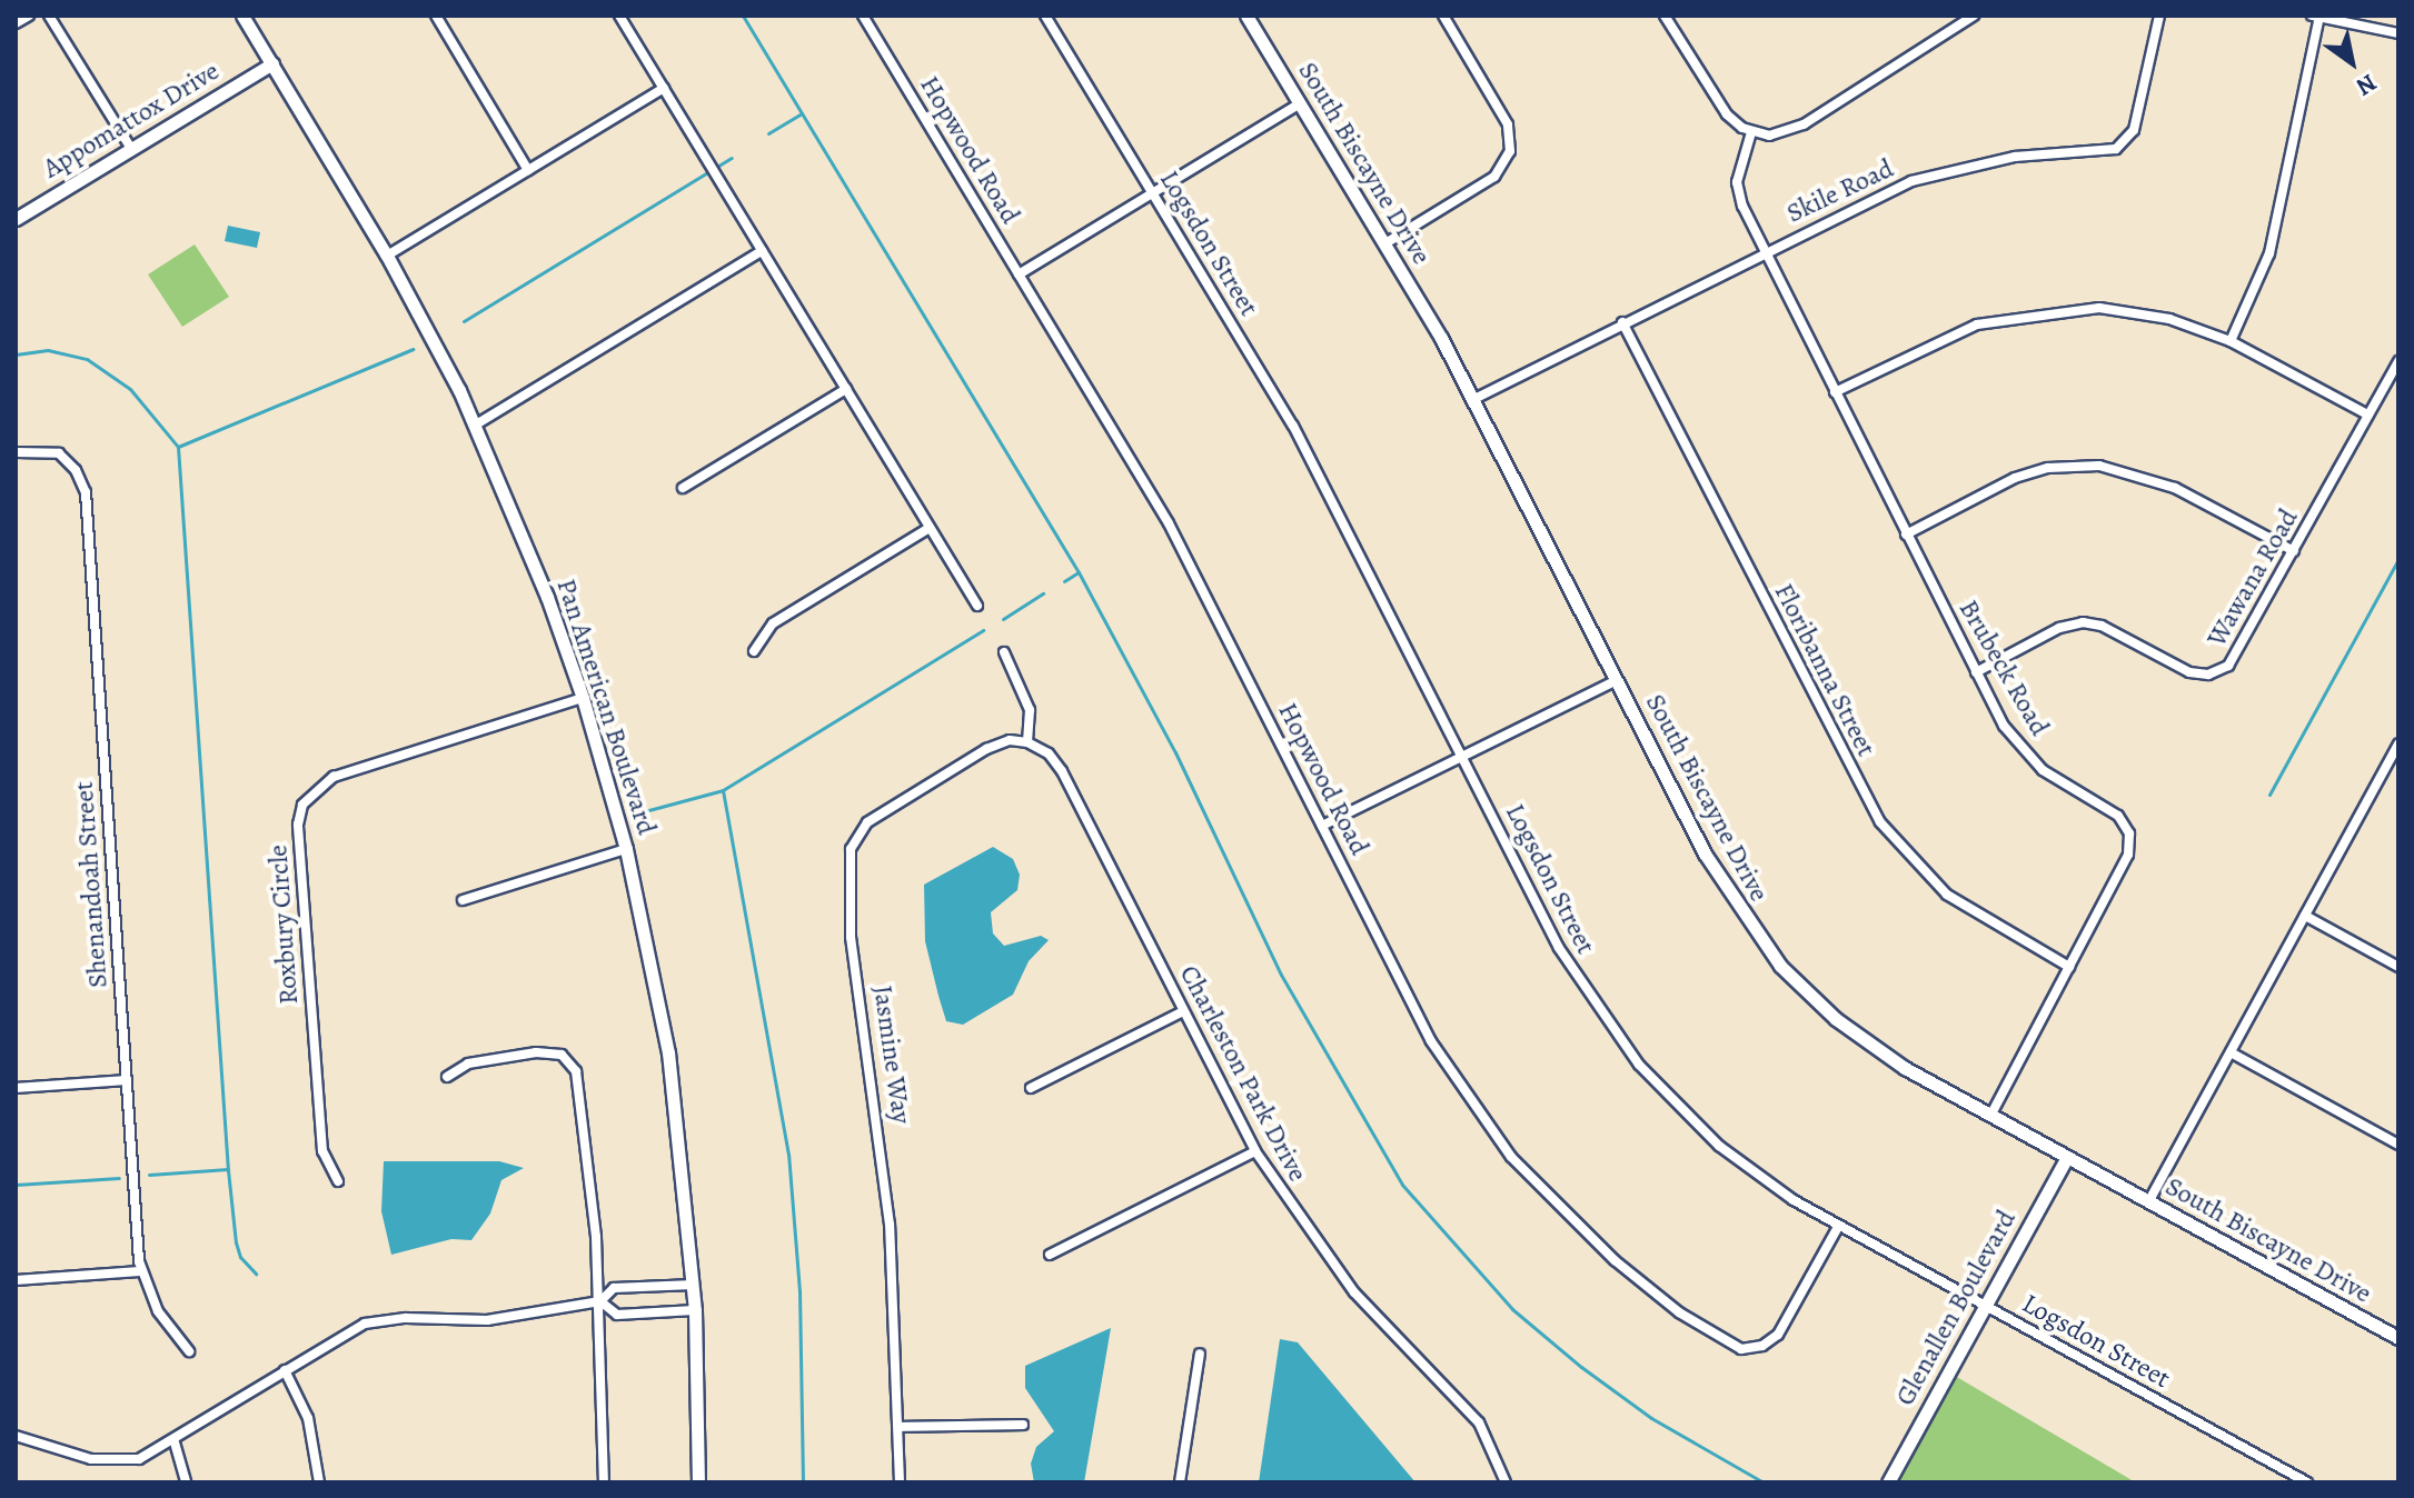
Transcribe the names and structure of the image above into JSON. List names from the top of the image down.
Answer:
{
  "streets": {
    "street": [
      "Appomattox Drive",
      "Hopwood Road",
      "South Biscayne Drive",
      "Skile Road",
      "Logsdon Street",
      "Wawana Road",
      "Brubeck Road",
      "Floribanna Street",
      "Pan American Boulevard",
      "Shenandoah Street",
      "Roxbury Circle",
      "Jasmine Way",
      "Charleston Park Drive",
      "Glenallen Boulevard"
    ]
  },
  "crossings": [
    ["Appomattox Drive", "Pan American Boulevard"],
    ["Hopwood Road", "Logsdon Street"],
    ["South Biscayne Drive", "Skile Road"],
    ["South Biscayne Drive", "Brubeck Road"],
    ["South Biscayne Drive", "Glenallen Boulevard"],
    ["Skile Road", "Brubeck Road"],
    ["Skile Road", "Floribanna Street"],
    ["Logsdon Street", "Glenallen Boulevard"],
    ["Wawana Road", "Brubeck Road"],
    ["Brubeck Road", "Floribanna Street"],
    ["Pan American Boulevard", "Roxbury Circle"],
    ["Jasmine Way", "Charleston Park Drive"]
  ],
  "north": "bottom right"
}
